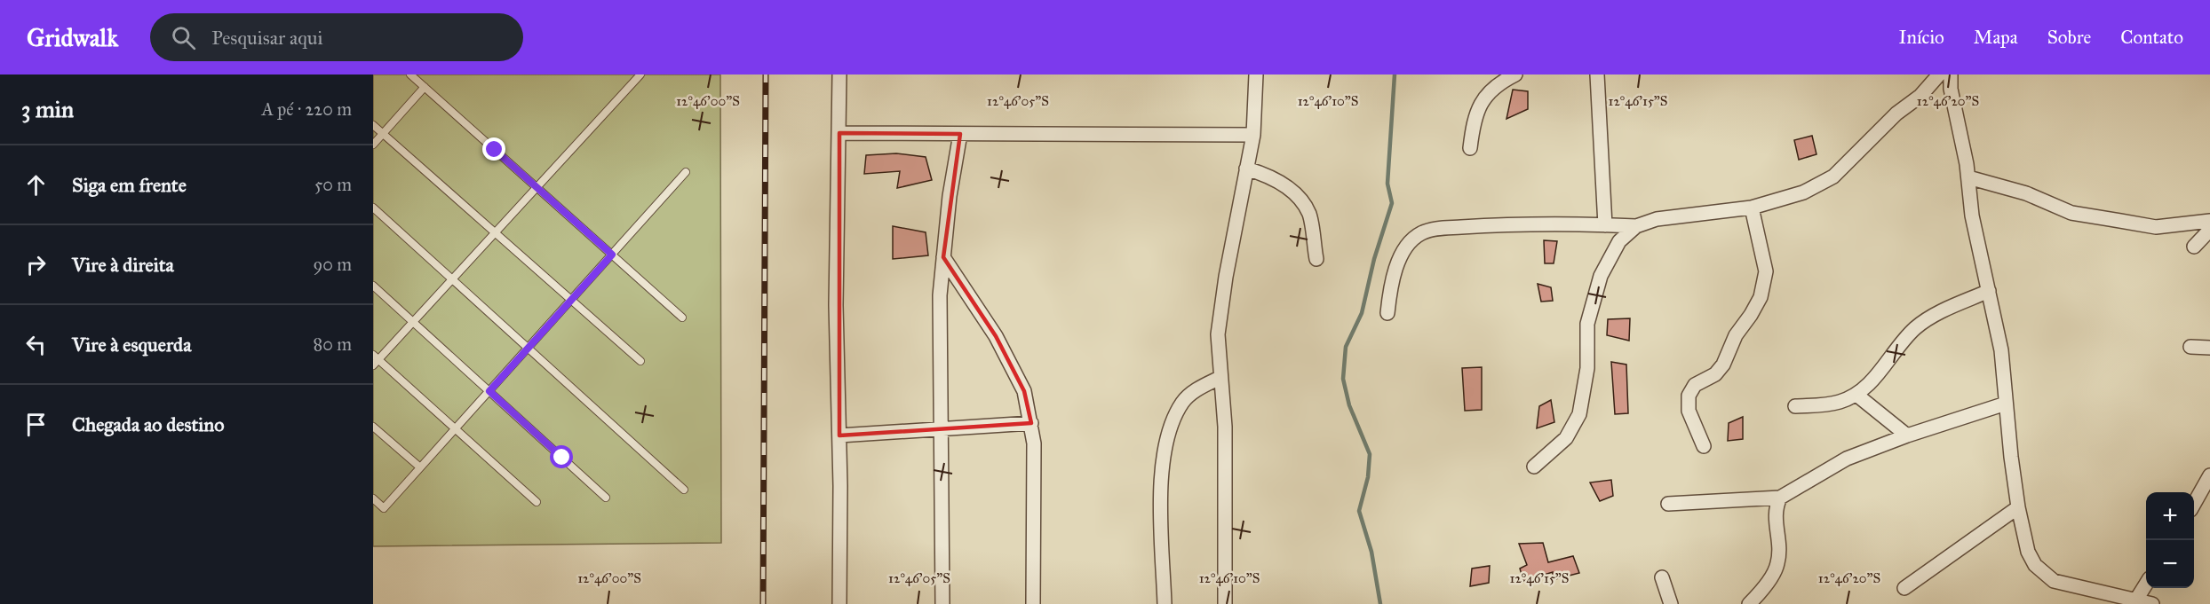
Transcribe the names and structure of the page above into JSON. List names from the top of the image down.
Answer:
{
  "page": {
    "header": "Gridwalk",
    "search": "Pesquisar aqui",
    "nav": [
      "Início",
      "Mapa",
      "Sobre",
      "Contato"
    ],
    "heading": ["3 min", "A pé · 220 m"],
    "list": [
      ["Siga em frente", "50 m"],
      ["Vire à direita", "90 m"],
      ["Vire à esquerda", "80 m"],
      "Chegada ao destino"
    ],
    "map_buttons": ["+", "−"]
  },
  "coordinates": [
    "12°46'00\"S",
    "12°46'05\"S",
    "12°46'10\"S",
    "12°46'15\"S",
    "12°46'20\"S"
  ]
}
